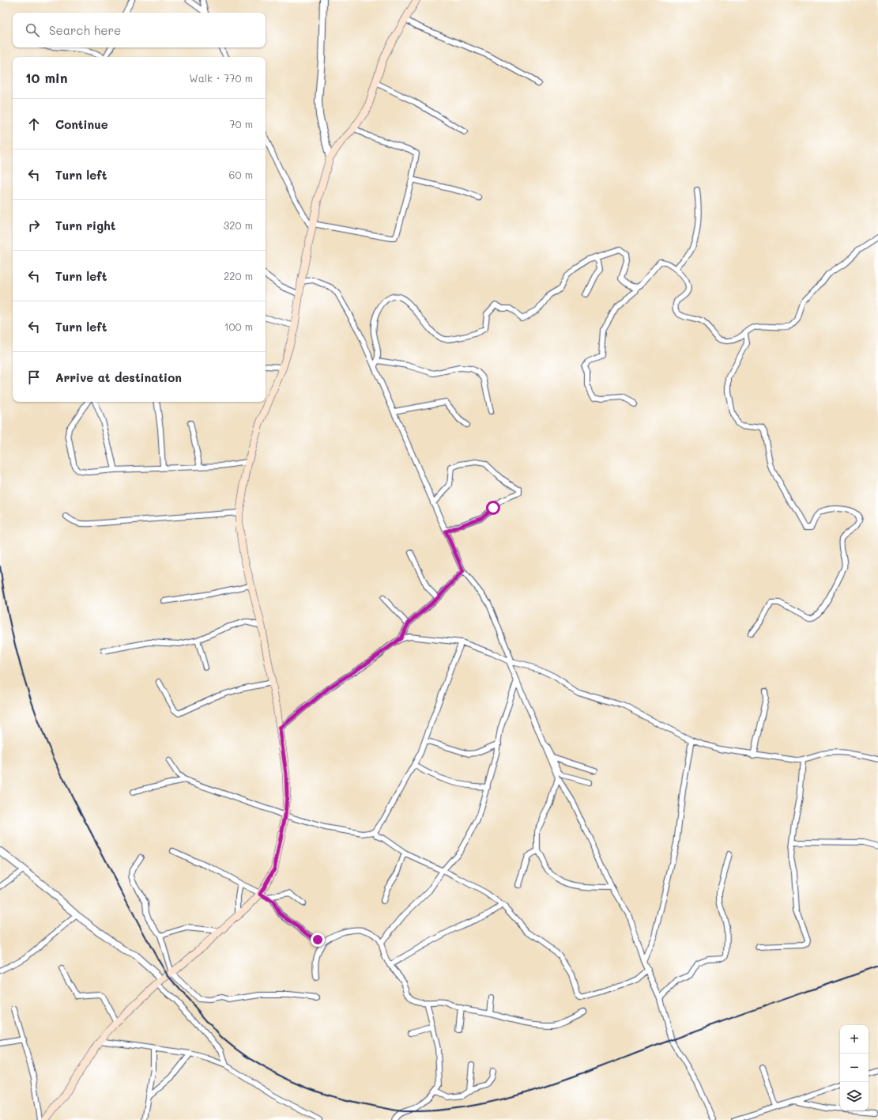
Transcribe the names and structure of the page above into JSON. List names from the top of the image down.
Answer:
{
  "page": {
    "search": "Search here",
    "heading": ["10 min", "Walk · 770 m"],
    "list": [
      ["Continue", "70 m"],
      ["Turn left", "60 m"],
      ["Turn right", "320 m"],
      ["Turn left", "220 m"],
      ["Turn left", "100 m"],
      "Arrive at destination"
    ],
    "map_buttons": ["+", "−"]
  }
}
